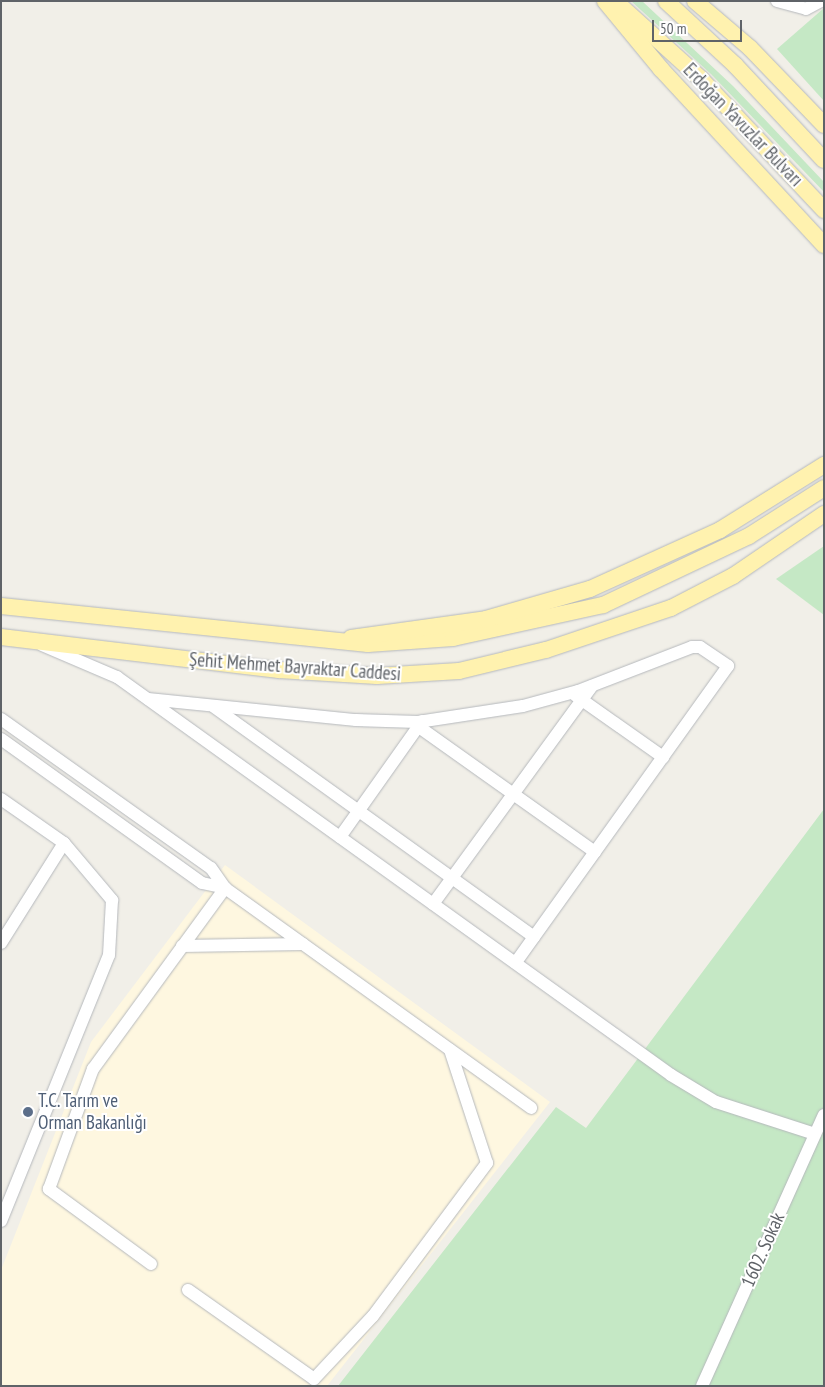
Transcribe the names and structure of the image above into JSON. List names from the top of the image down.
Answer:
{
  "streets": {
    "main road": ["Erdoğan Yavuzlar Bulvarı", "Şehit Mehmet Bayraktar Caddesi"],
    "street": ["1602. Sokak"]
  },
  "places": ["T.C. Tarım ve Orman Bakanlığı"],
  "scale_bar": "50 m"
}
